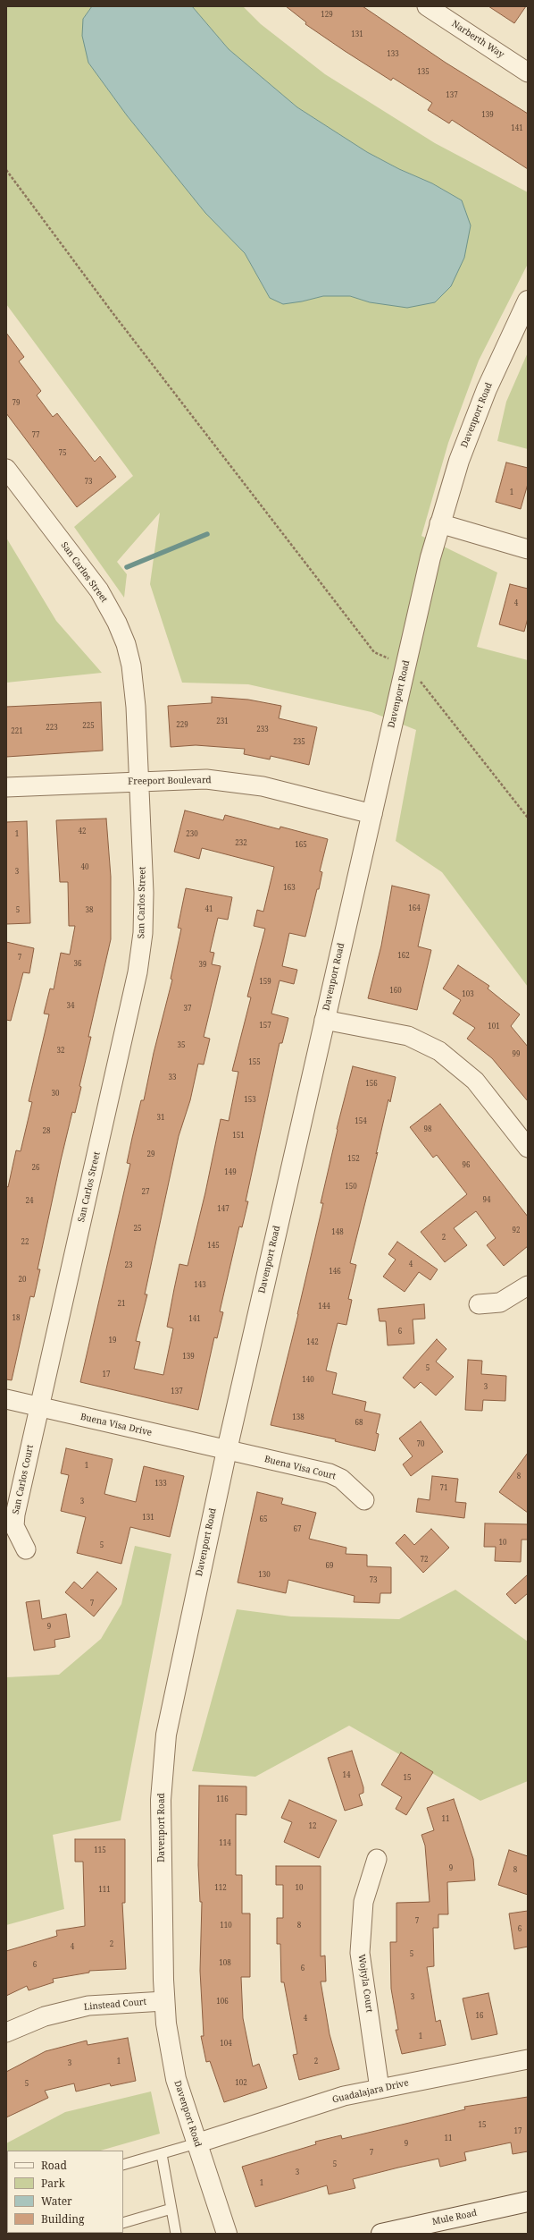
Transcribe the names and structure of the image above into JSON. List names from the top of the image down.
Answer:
{
  "streets": {
    "street": [
      "Narberth Way",
      "Davenport Road",
      "San Carlos Street",
      "Freeport Boulevard",
      "Buena Visa Drive",
      "Buena Visa Court",
      "San Carlos Court",
      "Wojtyla Court",
      "Linstead Court",
      "Guadalajara Drive",
      "Mule Road"
    ]
  },
  "crossings": [
    ["Davenport Road", "Freeport Boulevard"],
    ["Davenport Road", "Buena Visa Drive"],
    ["Davenport Road", "Buena Visa Court"],
    ["Davenport Road", "Linstead Court"],
    ["Davenport Road", "Guadalajara Drive"],
    ["San Carlos Street", "Freeport Boulevard"],
    ["San Carlos Street", "Buena Visa Drive"],
    ["San Carlos Street", "San Carlos Court"],
    ["Buena Visa Drive", "Buena Visa Court"],
    ["Buena Visa Drive", "San Carlos Court"],
    ["Wojtyla Court", "Guadalajara Drive"]
  ],
  "house_numbers": [
    "129",
    "131",
    "133",
    "135",
    "137",
    "139",
    "141",
    "79",
    "77",
    "75",
    "73",
    "1",
    "4",
    "231",
    "229",
    "225",
    "223",
    "233",
    "221",
    "235",
    "42",
    "1",
    "230",
    "232",
    "165",
    "40",
    "3",
    "163",
    "164",
    "41",
    "5",
    "38",
    "162",
    "7",
    "36",
    "39",
    "159",
    "160",
    "103",
    "34",
    "37",
    "157",
    "101",
    "35",
    "32",
    "99",
    "155",
    "33",
    "156",
    "30",
    "153",
    "31",
    "154",
    "98",
    "28",
    "151",
    "29",
    "152",
    "96",
    "26",
    "149",
    "150",
    "27",
    "94",
    "24",
    "147",
    "25",
    "92",
    "148",
    "2",
    "22",
    "145",
    "4",
    "23",
    "146",
    "20",
    "143",
    "21",
    "144",
    "18",
    "141",
    "6",
    "19",
    "142",
    "139",
    "5",
    "17",
    "140",
    "3",
    "137",
    "138",
    "68",
    "70",
    "1",
    "8",
    "133",
    "71",
    "3",
    "131",
    "65",
    "67",
    "10",
    "5",
    "72",
    "69",
    "130",
    "73",
    "7",
    "9",
    "14",
    "15",
    "116",
    "11",
    "12",
    "114",
    "115",
    "9",
    "8",
    "112",
    "10",
    "111",
    "7",
    "110",
    "8",
    "6",
    "2",
    "4",
    "5",
    "108",
    "6",
    "6",
    "3",
    "106",
    "16",
    "4",
    "1",
    "104",
    "1",
    "2",
    "3",
    "102",
    "5",
    "15",
    "17",
    "11",
    "9",
    "7",
    "5",
    "3",
    "1"
  ],
  "legend": [
    "Road",
    "Park",
    "Water",
    "Building"
  ]
}
